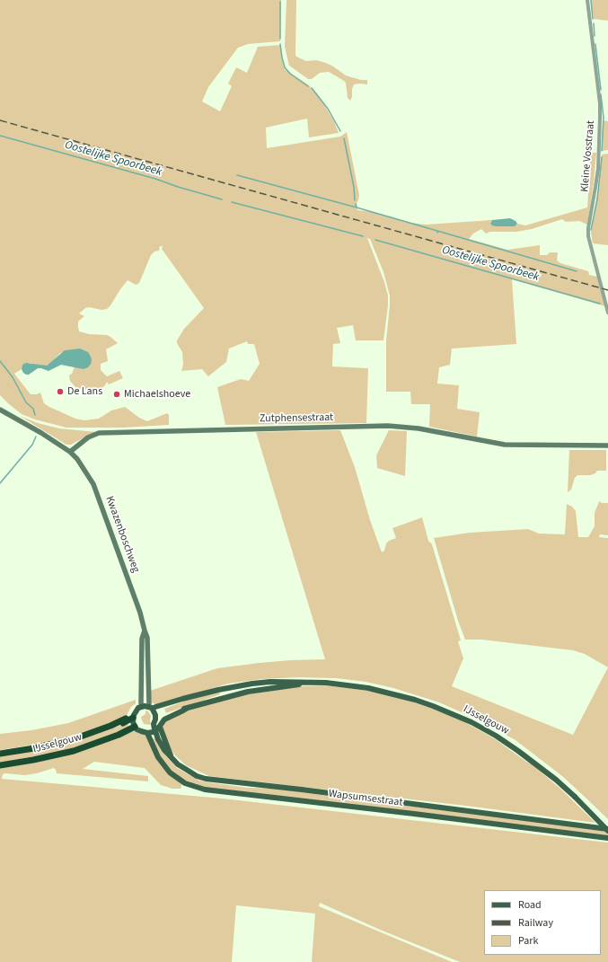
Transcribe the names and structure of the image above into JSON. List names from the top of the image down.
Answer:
{
  "streets": {
    "highway": ["IJsselgouw"],
    "main road": ["Wapsumsestraat"],
    "street": ["Kleine Vosstraat", "Zutphensestraat", "Kwazenboschweg"]
  },
  "crossings": [
    ["Zutphensestraat", "Kwazenboschweg"],
    ["IJsselgouw", "Wapsumsestraat"]
  ],
  "water": ["Oostelijke Spoorbeek"],
  "places": ["De Lans", "Michaelshoeve"],
  "legend": ["Road", "Railway", "Park"]
}
